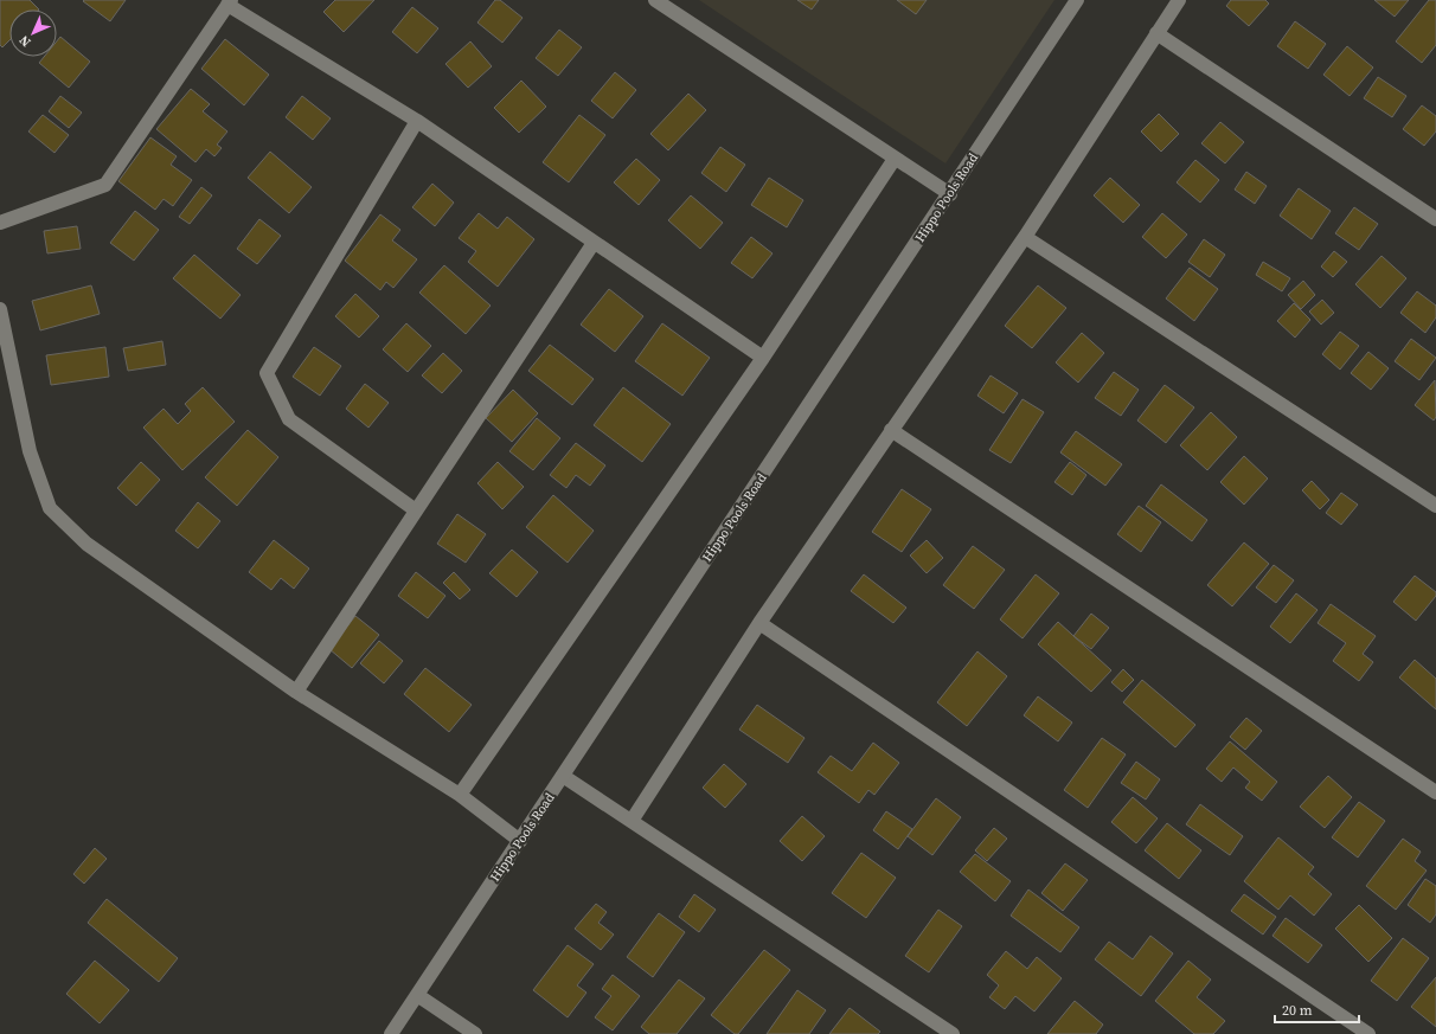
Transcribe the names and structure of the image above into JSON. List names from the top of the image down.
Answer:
{
  "streets": {
    "street": ["Hippo Pools Road"]
  },
  "scale_bar": "20 m",
  "north": "bottom left"
}
